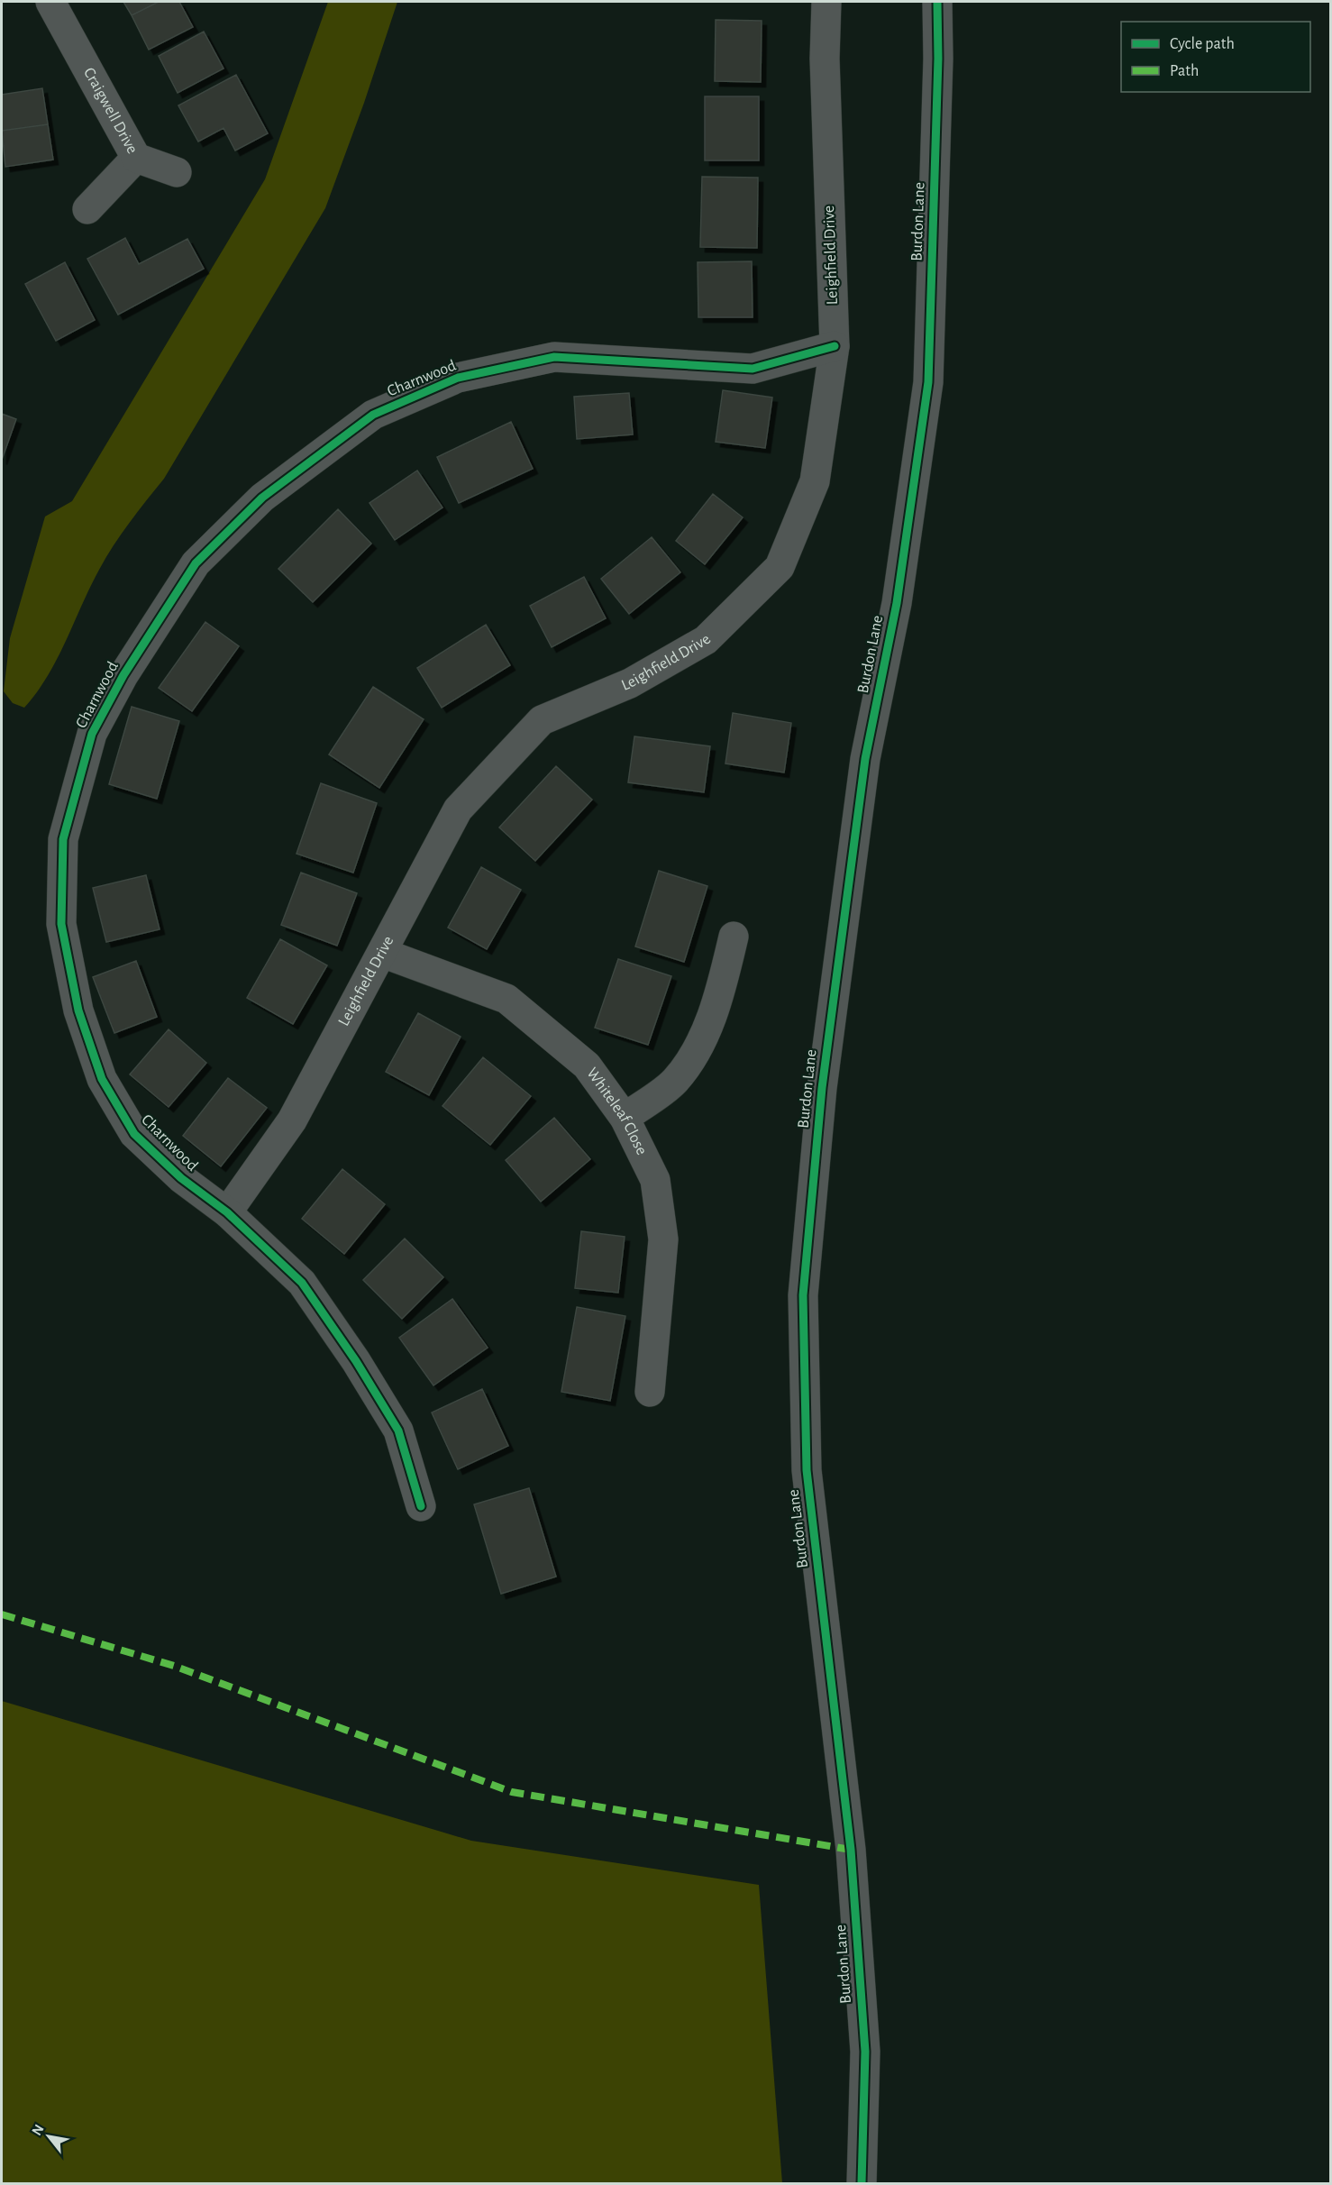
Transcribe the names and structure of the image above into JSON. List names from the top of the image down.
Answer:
{
  "streets": {
    "street": [
      "Craigwell Drive",
      "Burdon Lane",
      "Leighfield Drive",
      "Charnwood",
      "Whiteleaf Close"
    ]
  },
  "crossings": [
    ["Leighfield Drive", "Charnwood"],
    ["Leighfield Drive", "Whiteleaf Close"]
  ],
  "legend": ["Cycle path", "Path"],
  "north": "top left"
}
